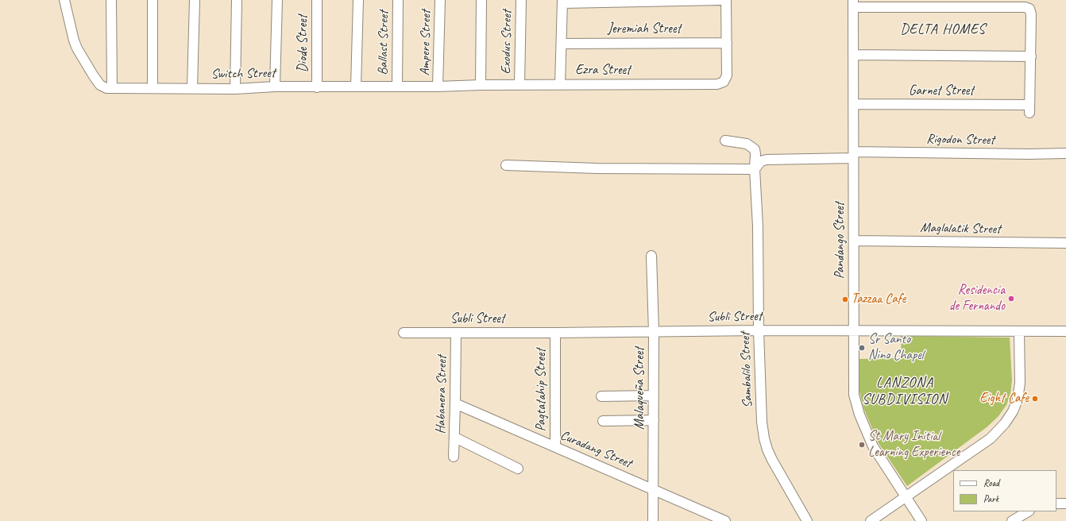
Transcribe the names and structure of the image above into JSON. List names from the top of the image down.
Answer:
{
  "streets": {
    "street": [
      "Jeremiah Street",
      "Exodus Street",
      "Ballast Street",
      "Ampere Street",
      "Diode Street",
      "Ezra Street",
      "Switch Street",
      "Garnet Street",
      "Rigodon Street",
      "Maglalatik Street",
      "Pandango Street",
      "Subli Street",
      "Sambalilo Street",
      "Malaqueña Street",
      "Pagtatahip Street",
      "Habanera Street",
      "Curadang Street"
    ]
  },
  "crossings": [
    ["Jeremiah Street", "Ezra Street"],
    ["Exodus Street", "Ezra Street"],
    ["Ballast Street", "Switch Street"],
    ["Ampere Street", "Switch Street"],
    ["Diode Street", "Switch Street"],
    ["Ezra Street", "Switch Street"],
    ["Garnet Street", "Pandango Street"],
    ["Rigodon Street", "Pandango Street"],
    ["Rigodon Street", "Sambalilo Street"],
    ["Maglalatik Street", "Pandango Street"],
    ["Pandango Street", "Subli Street"],
    ["Subli Street", "Sambalilo Street"],
    ["Subli Street", "Malaqueña Street"],
    ["Subli Street", "Pagtatahip Street"],
    ["Subli Street", "Habanera Street"],
    ["Malaqueña Street", "Curadang Street"],
    ["Pagtatahip Street", "Curadang Street"],
    ["Habanera Street", "Curadang Street"]
  ],
  "districts": ["DELTA HOMES", "LANZONA SUBDIVISION"],
  "places": [
    "Residencia de Fernando",
    "Tazzaa Cafe",
    "Sr Santo Nino Chapel",
    "Eight Cafe",
    "St Mary Initial Learning Experience"
  ],
  "legend": ["Road", "Park"]
}
